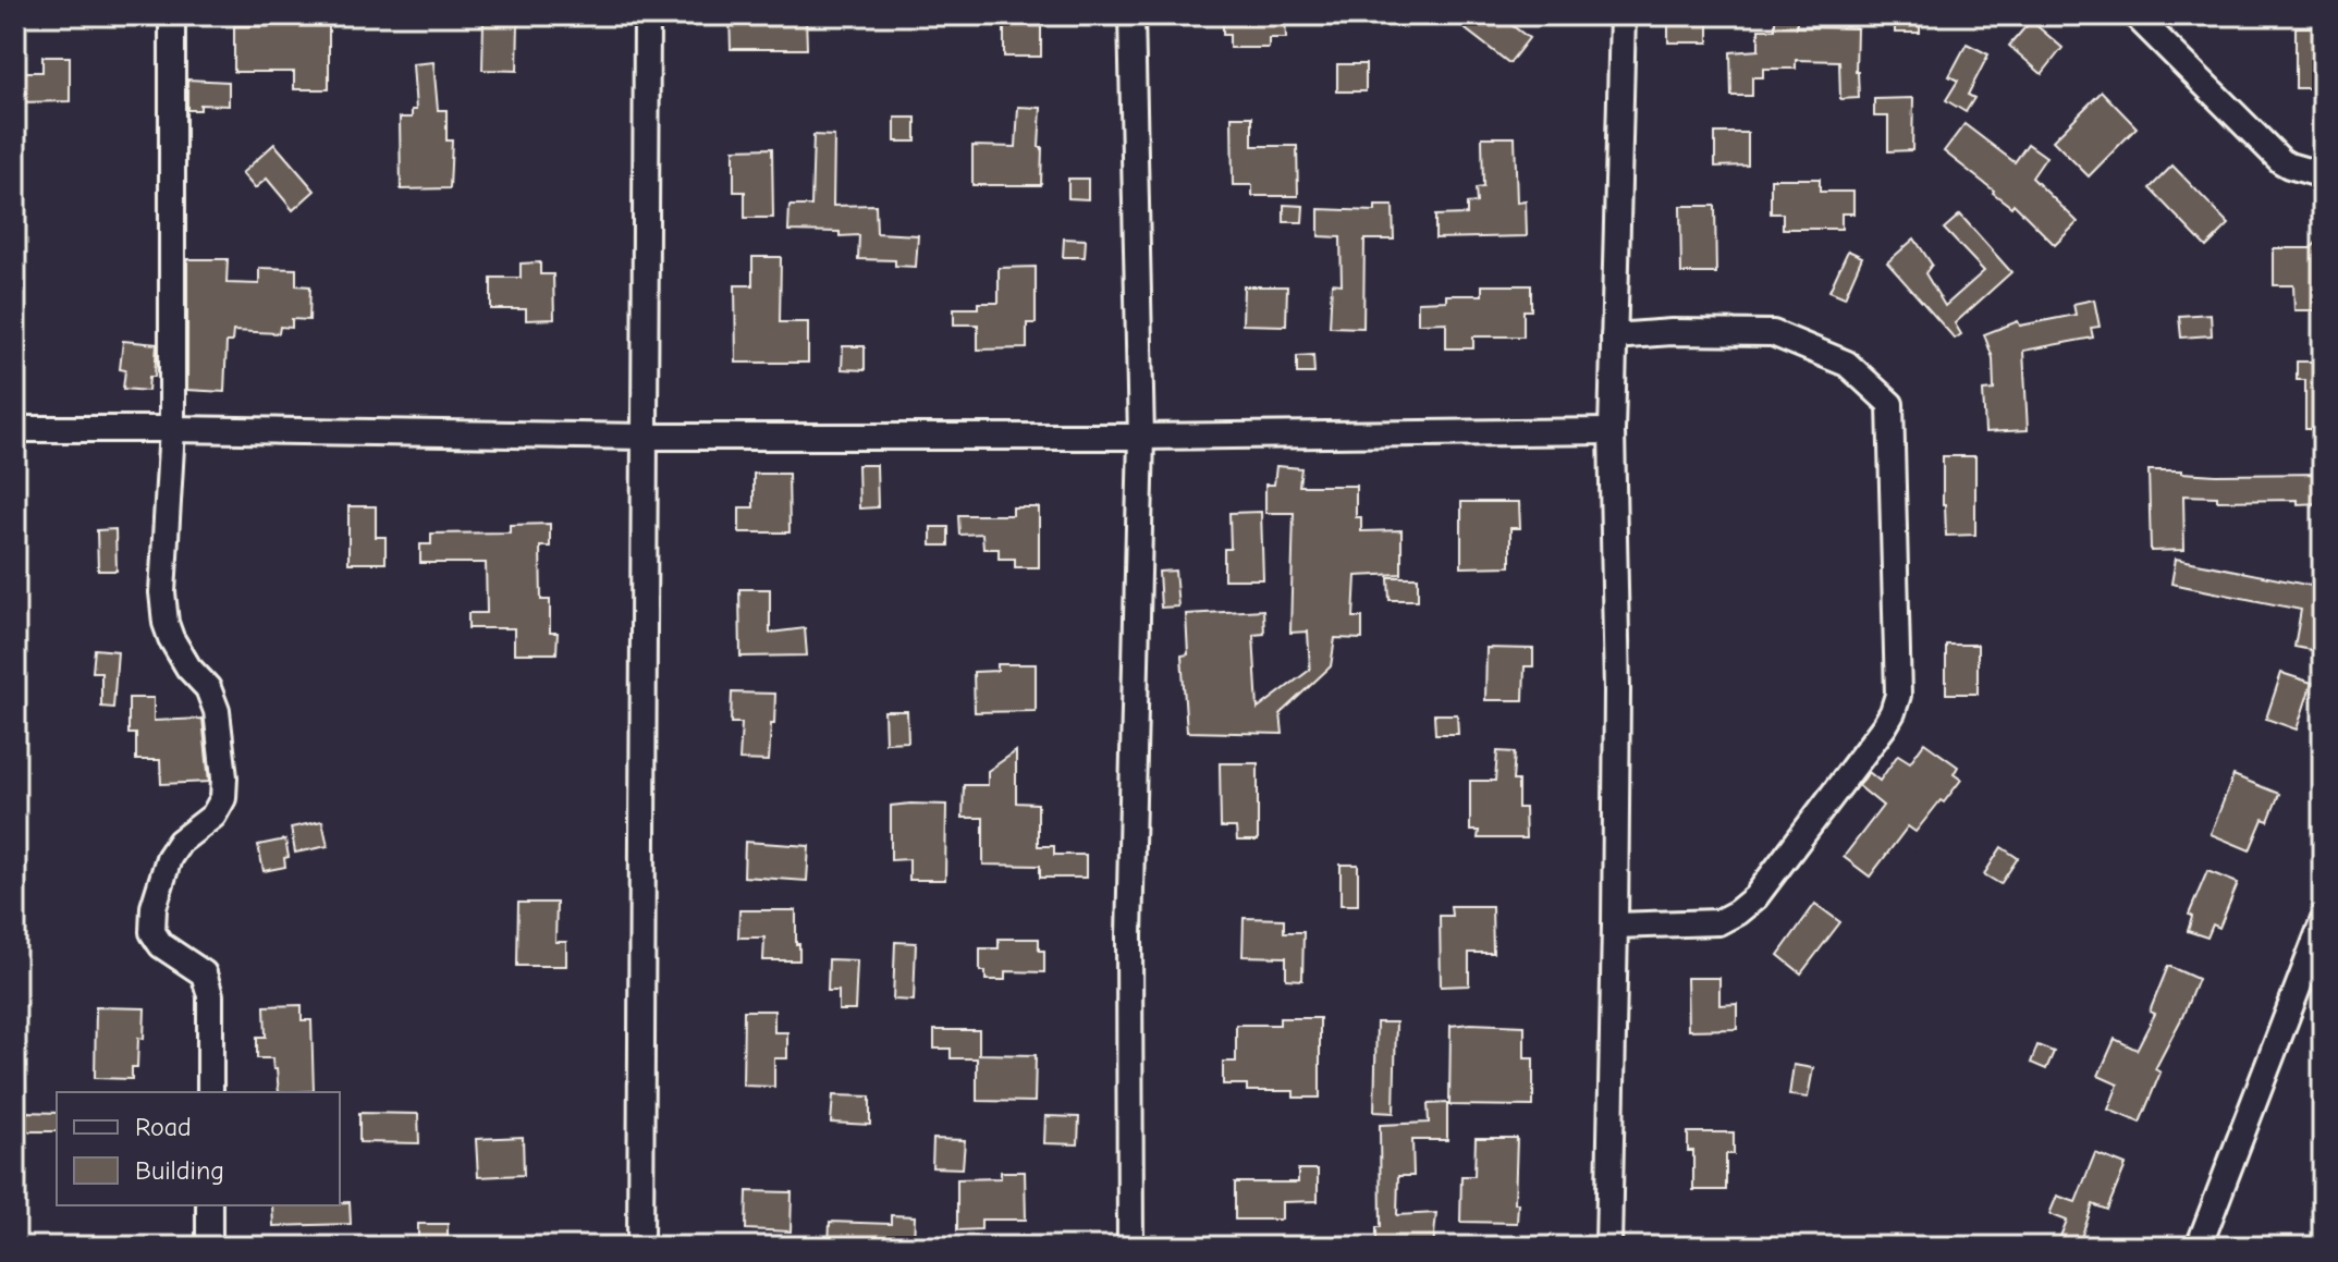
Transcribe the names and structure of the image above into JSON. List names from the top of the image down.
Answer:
{
  "legend": ["Road", "Building"]
}
